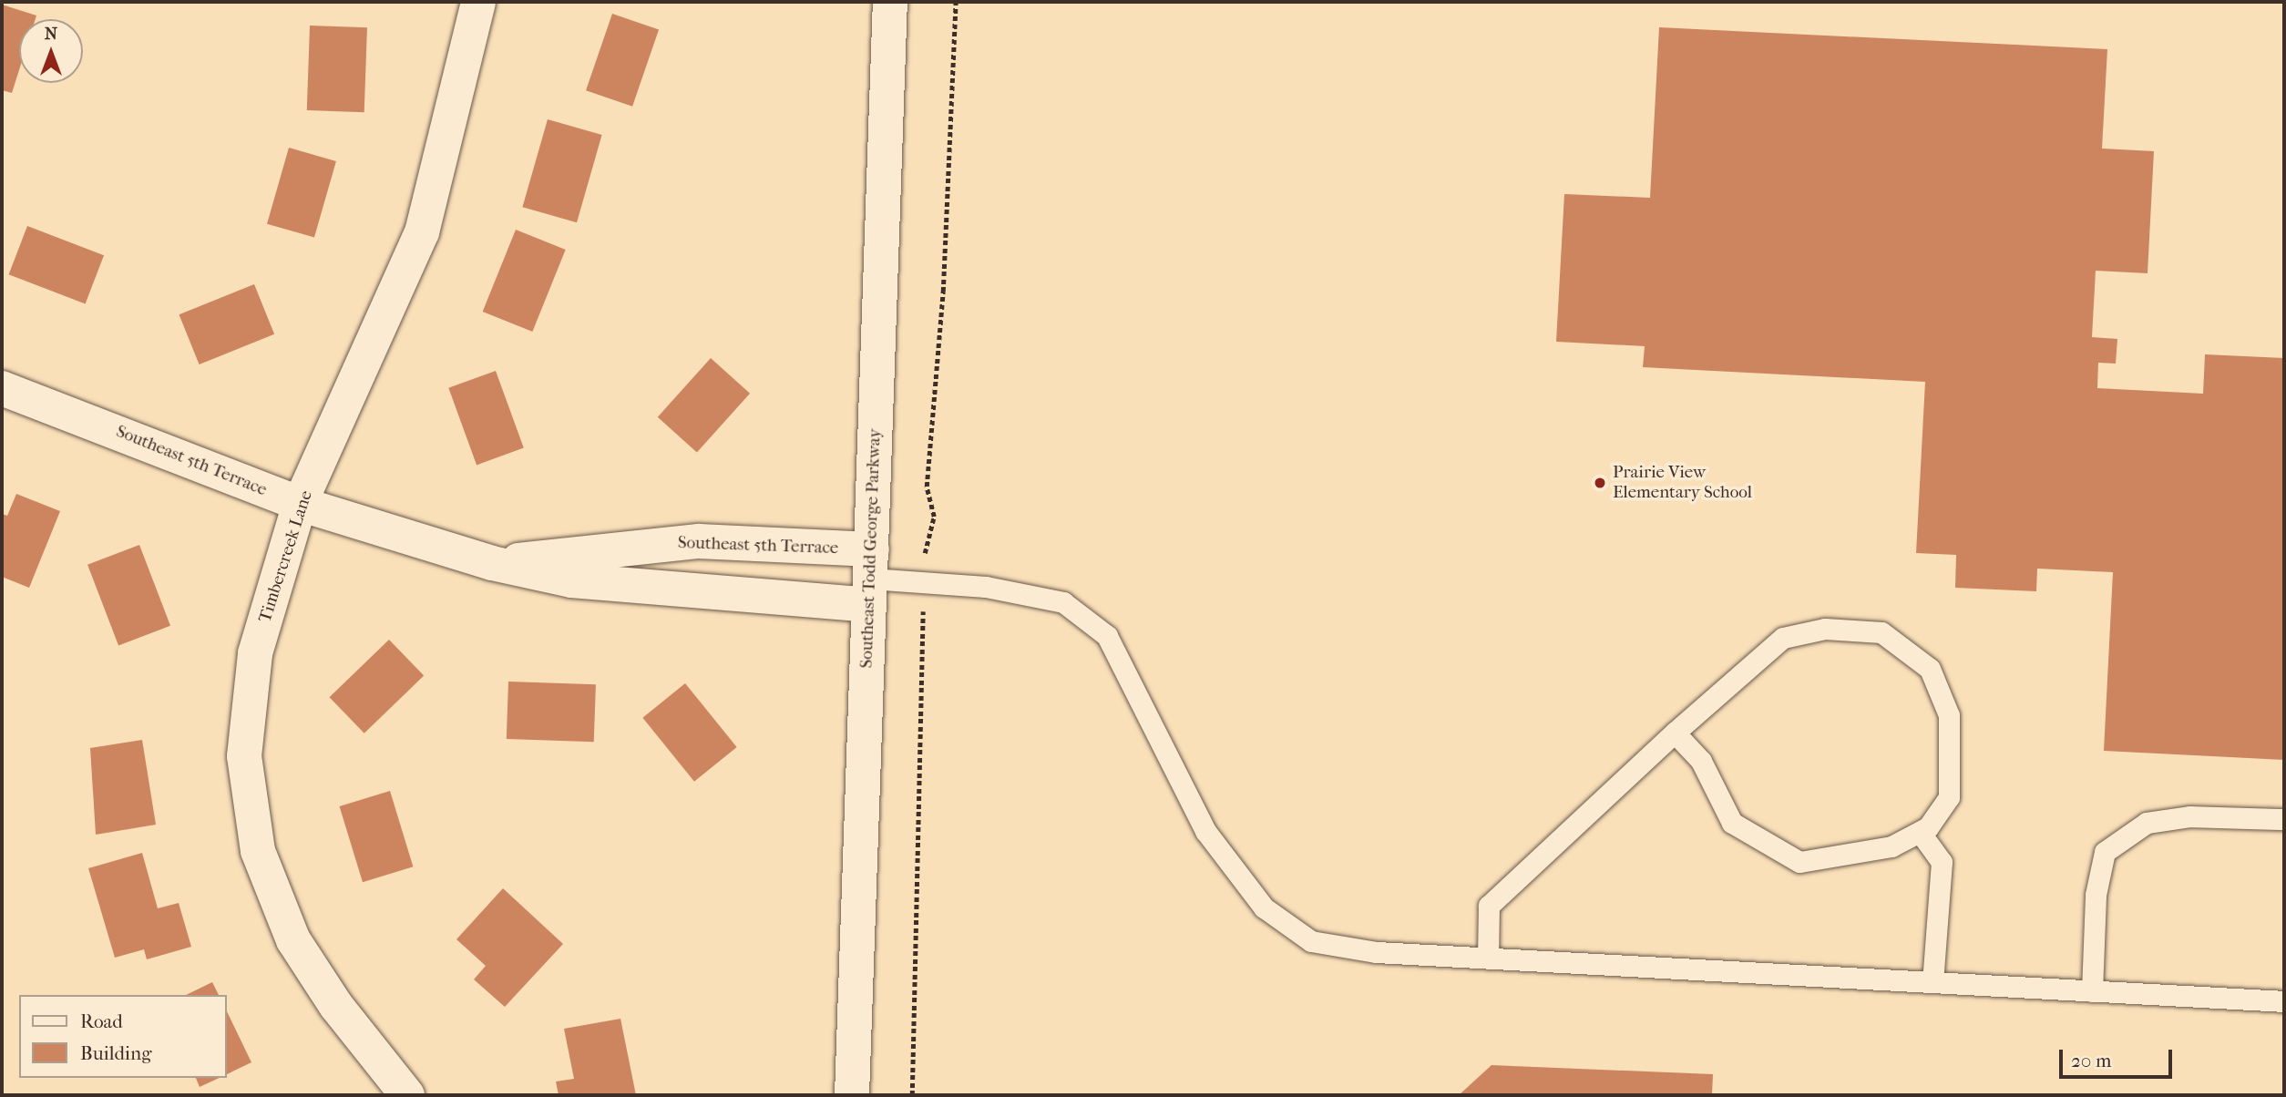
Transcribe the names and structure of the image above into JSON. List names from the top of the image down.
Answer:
{
  "streets": {
    "street": ["Southeast 5th Terrace", "Southeast Todd George Parkway", "Timbercreek Lane"]
  },
  "crossings": [
    ["Southeast 5th Terrace", "Southeast Todd George Parkway"],
    ["Southeast 5th Terrace", "Timbercreek Lane"]
  ],
  "places": ["Prairie View Elementary School"],
  "legend": ["Road", "Building"],
  "scale_bar": "20 m",
  "north": "top"
}
